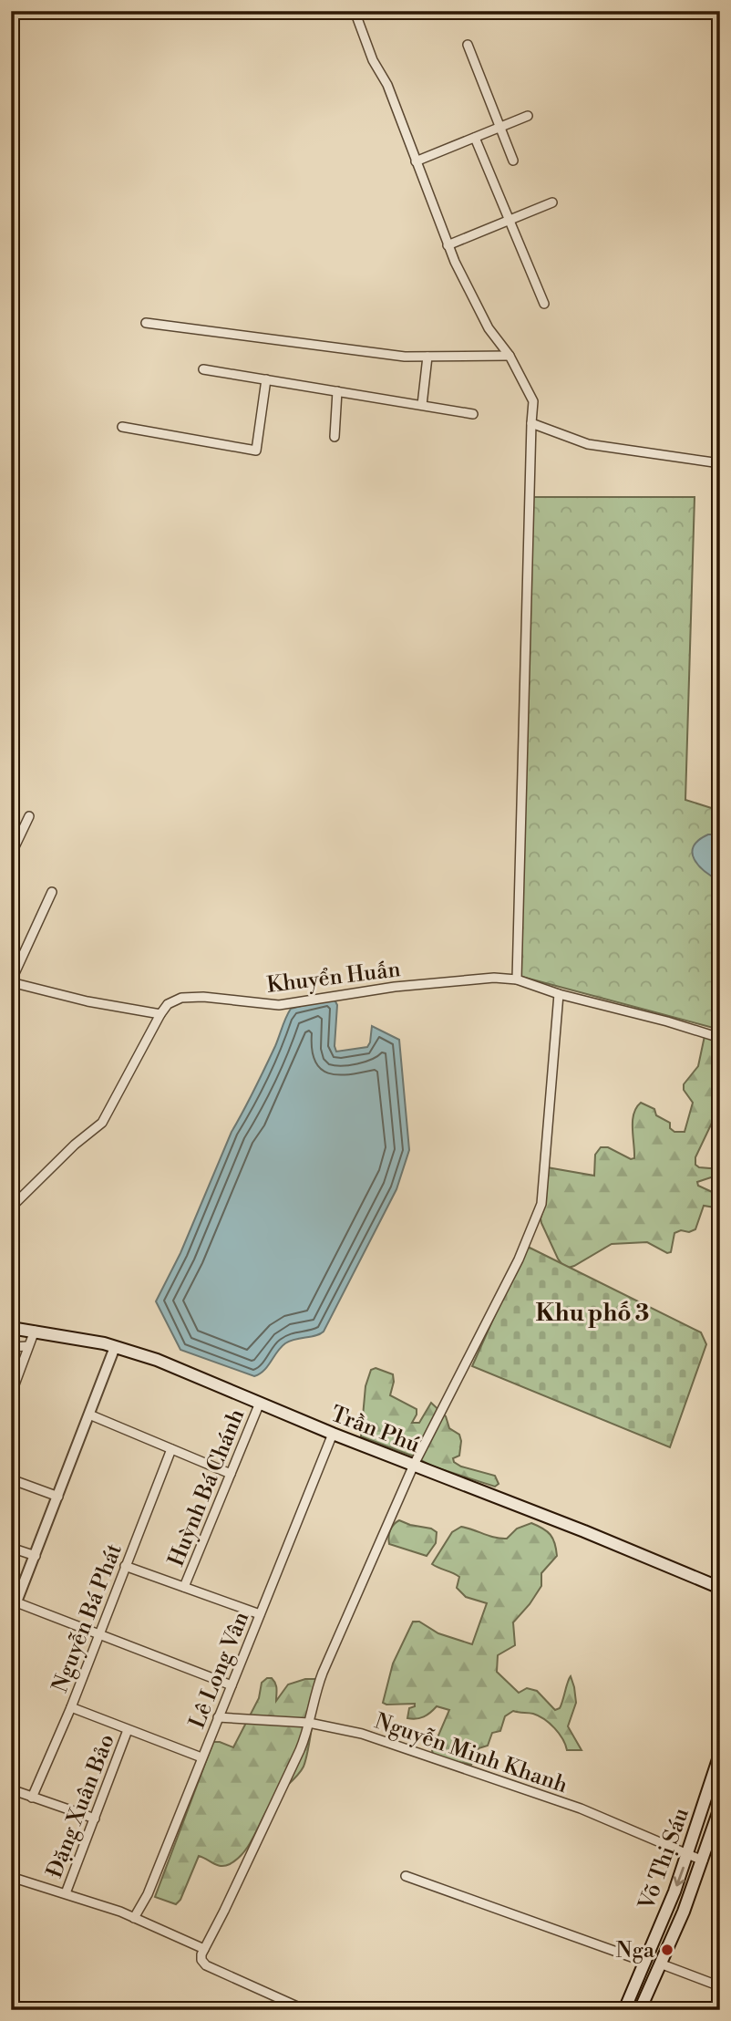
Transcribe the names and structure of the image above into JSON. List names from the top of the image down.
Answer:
{
  "streets": {
    "main road": ["Trần Phú", "Võ Thị Sáu"],
    "street": [
      "Khuyển Huấn",
      "Huỳnh Bá Chánh",
      "Nguyễn Bá Phát",
      "Lê Long Vân",
      "Nguyễn Minh Khanh",
      "Đặng Xuân Bảo"
    ]
  },
  "crossings": [
    ["Trần Phú", "Huỳnh Bá Chánh"],
    ["Trần Phú", "Lê Long Vân"],
    ["Lê Long Vân", "Nguyễn Minh Khanh"],
    ["Nguyễn Minh Khanh", "Võ Thị Sáu"]
  ],
  "districts": ["Khu phố 3"],
  "places": ["Nga"]
}
